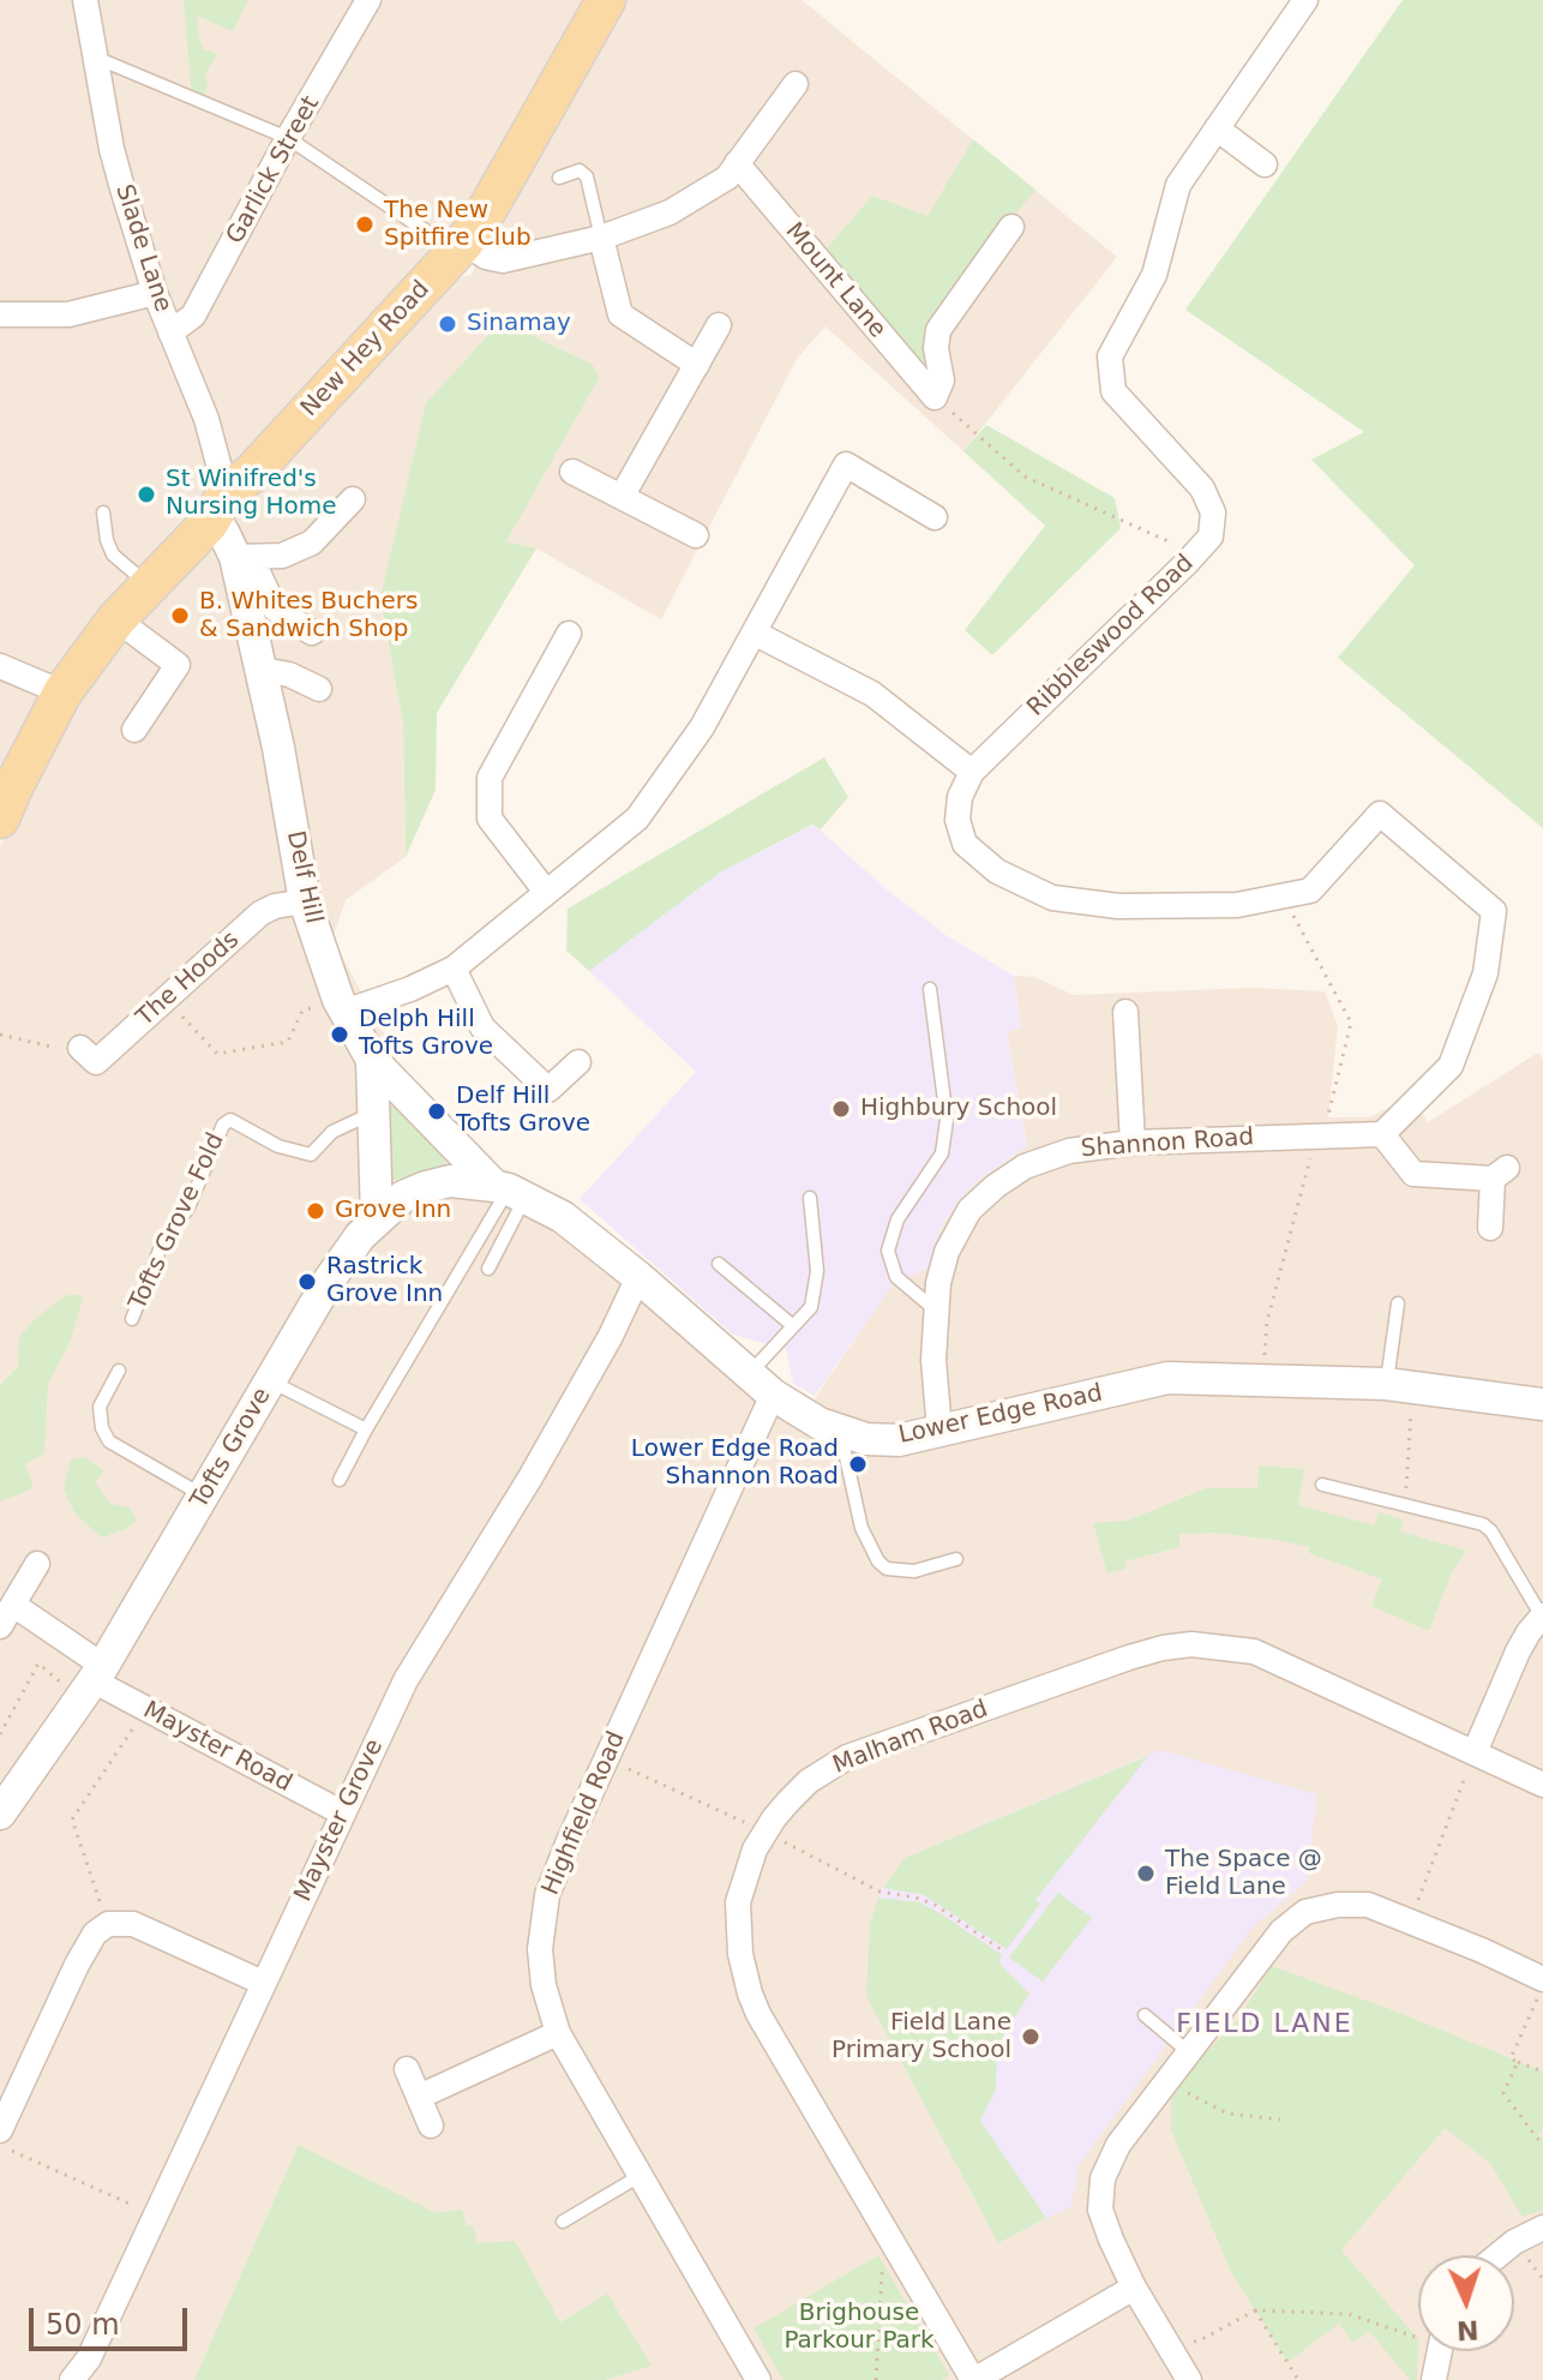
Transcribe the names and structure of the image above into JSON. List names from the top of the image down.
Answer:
{
  "streets": {
    "main road": ["New Hey Road"],
    "street": [
      "Garlick Street",
      "Slade Lane",
      "Mount Lane",
      "Ribbleswood Road",
      "Delf Hill",
      "The Hoods",
      "Shannon Road",
      "Lower Edge Road",
      "Tofts Grove",
      "Malham Road",
      "Mayster Road",
      "Highfield Road",
      "Mayster Grove"
    ],
    "lane": ["Tofts Grove Fold"]
  },
  "crossings": [
    ["Garlick Street", "Slade Lane"],
    ["Slade Lane", "New Hey Road"],
    ["Delf Hill", "The Hoods"],
    ["Delf Hill", "Lower Edge Road"],
    ["Shannon Road", "Lower Edge Road"],
    ["Lower Edge Road", "Tofts Grove"],
    ["Lower Edge Road", "Highfield Road"],
    ["Lower Edge Road", "Mayster Grove"],
    ["Tofts Grove", "Mayster Road"],
    ["Mayster Road", "Mayster Grove"]
  ],
  "districts": ["FIELD LANE"],
  "parks": ["Brighouse Parkour Park"],
  "places": [
    "The New Spitfire Club",
    "Sinamay",
    "St Winifred's Nursing Home",
    "B. Whites Buchers & Sandwich Shop",
    "Delph Hill Tofts Grove",
    "Highbury School",
    "Delf Hill Tofts Grove",
    "Grove Inn",
    "Rastrick Grove Inn",
    "Lower Edge Road Shannon Road",
    "The Space @ Field Lane",
    "Field Lane Primary School"
  ],
  "scale_bar": "50 m",
  "north": "bottom"
}
